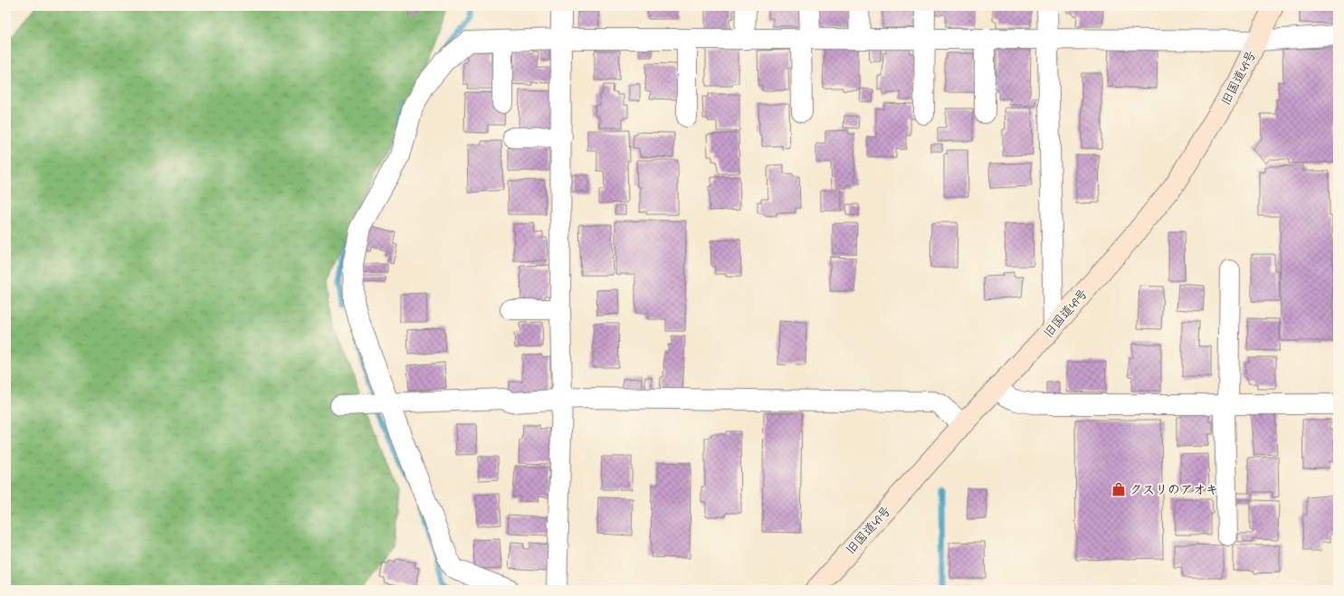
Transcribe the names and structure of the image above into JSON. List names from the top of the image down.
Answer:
{
  "streets": {
    "street": ["旧国道49号"]
  },
  "places": {
    "shop": ["クスリのアオキ"]
  }
}
